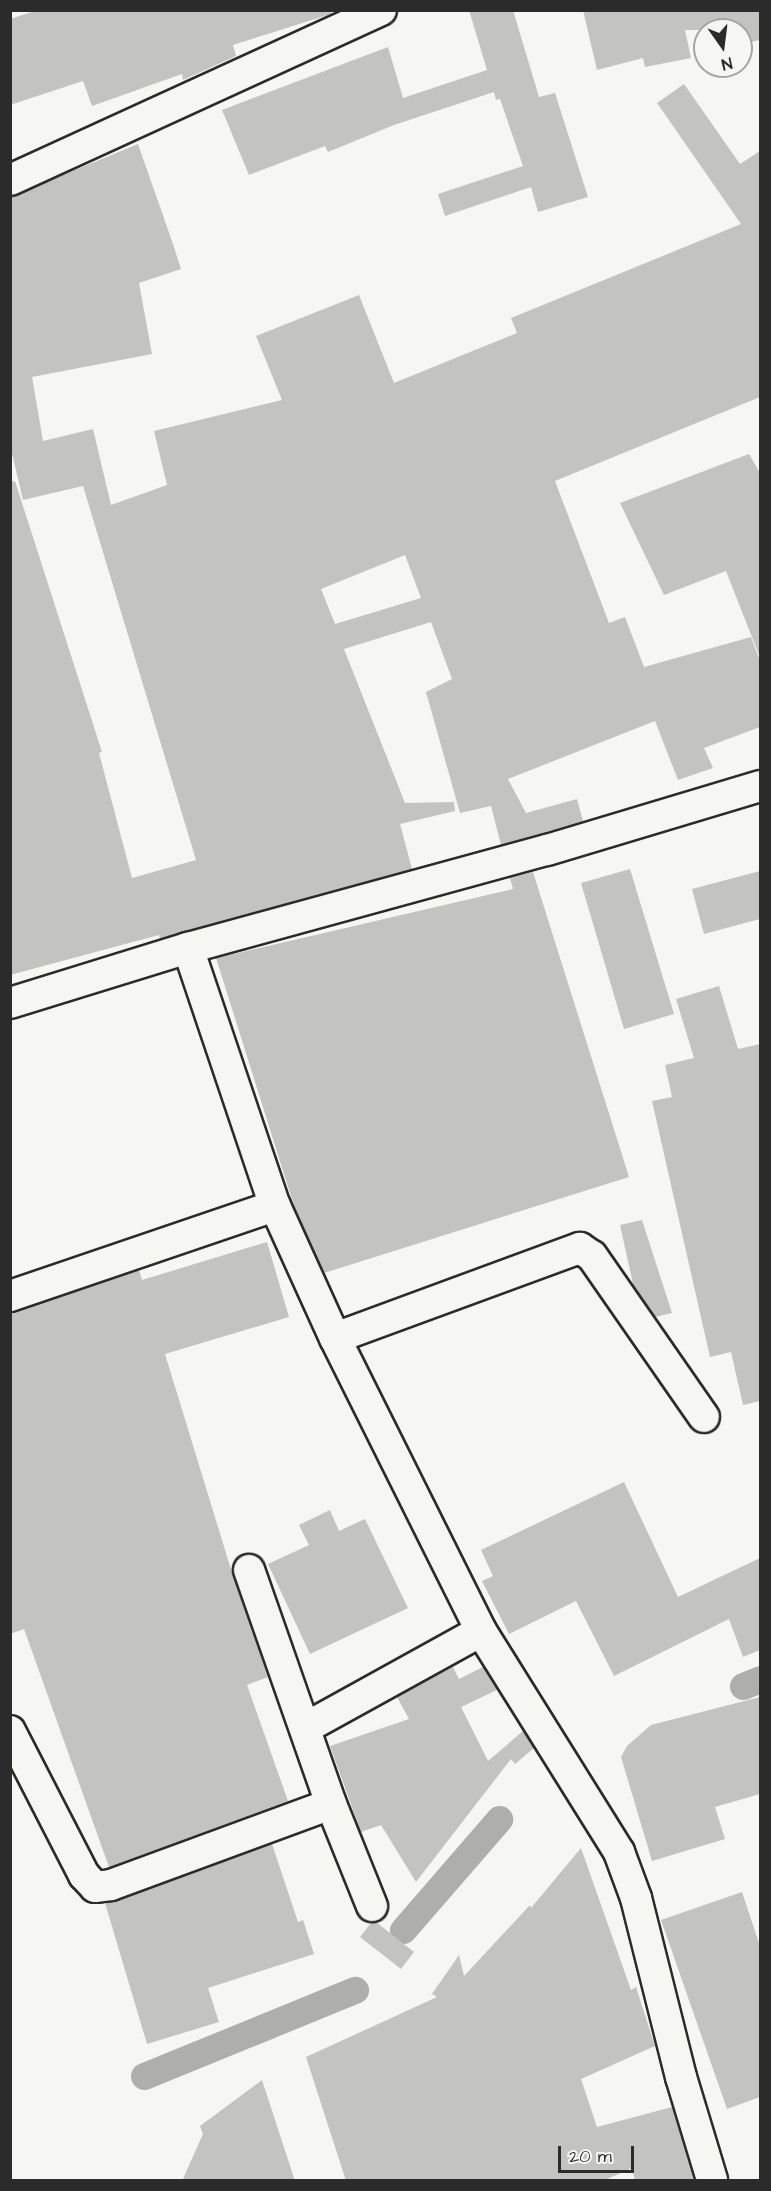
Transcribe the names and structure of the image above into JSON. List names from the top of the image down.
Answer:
{
  "scale_bar": "20 m",
  "north": "bottom"
}
